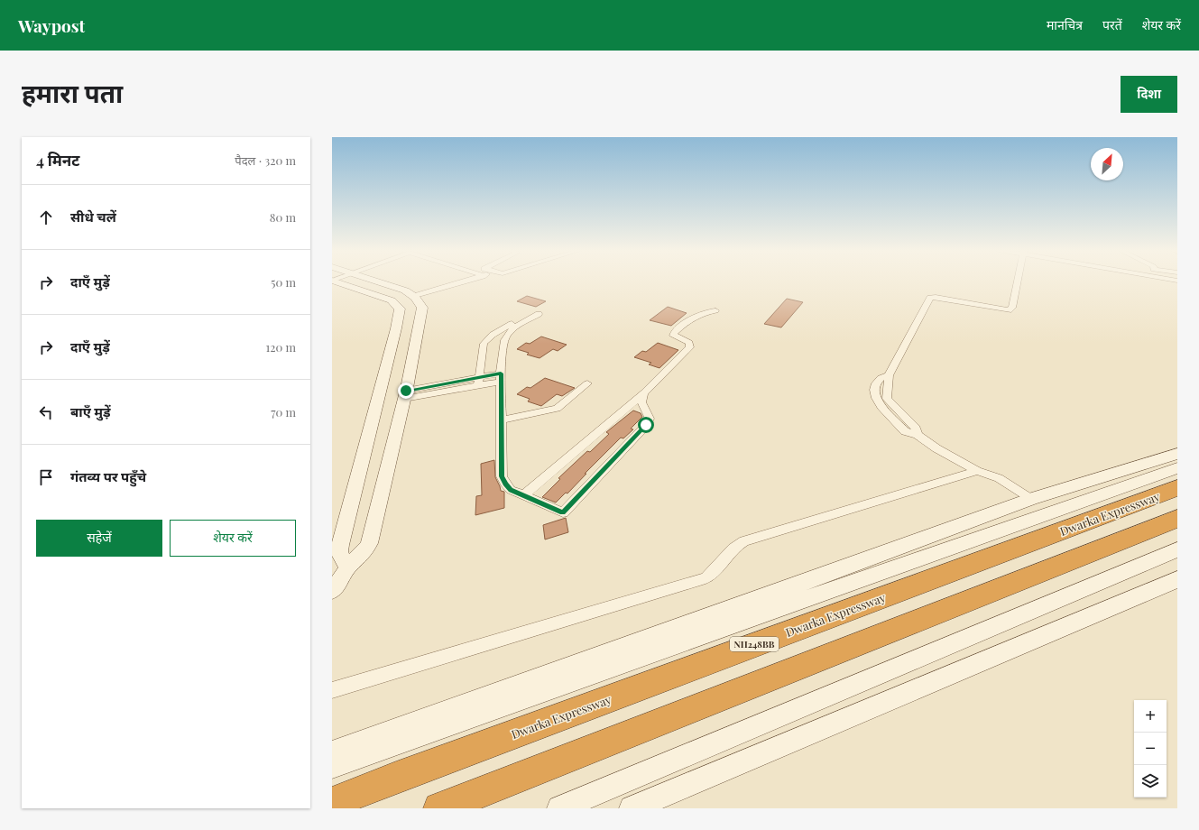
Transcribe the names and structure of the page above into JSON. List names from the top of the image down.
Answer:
{
  "streets": {
    "highway": ["Dwarka Expressway", "NH248BB"]
  },
  "north": "top right",
  "page": {
    "header": "Waypost",
    "nav": ["मानचित्र", "परतें", "शेयर करें"],
    "title": "हमारा पता",
    "buttons": [
      "दिशा",
      ["सहेजें", "शेयर करें"]
    ],
    "heading": ["4 मिनट", "पैदल · 320 m"],
    "list": [
      ["सीधे चलें", "80 m"],
      ["दाएँ मुड़ें", "50 m"],
      ["दाएँ मुड़ें", "120 m"],
      ["बाएँ मुड़ें", "70 m"],
      "गंतव्य पर पहुँचे"
    ],
    "map_buttons": ["+", "−"]
  }
}
